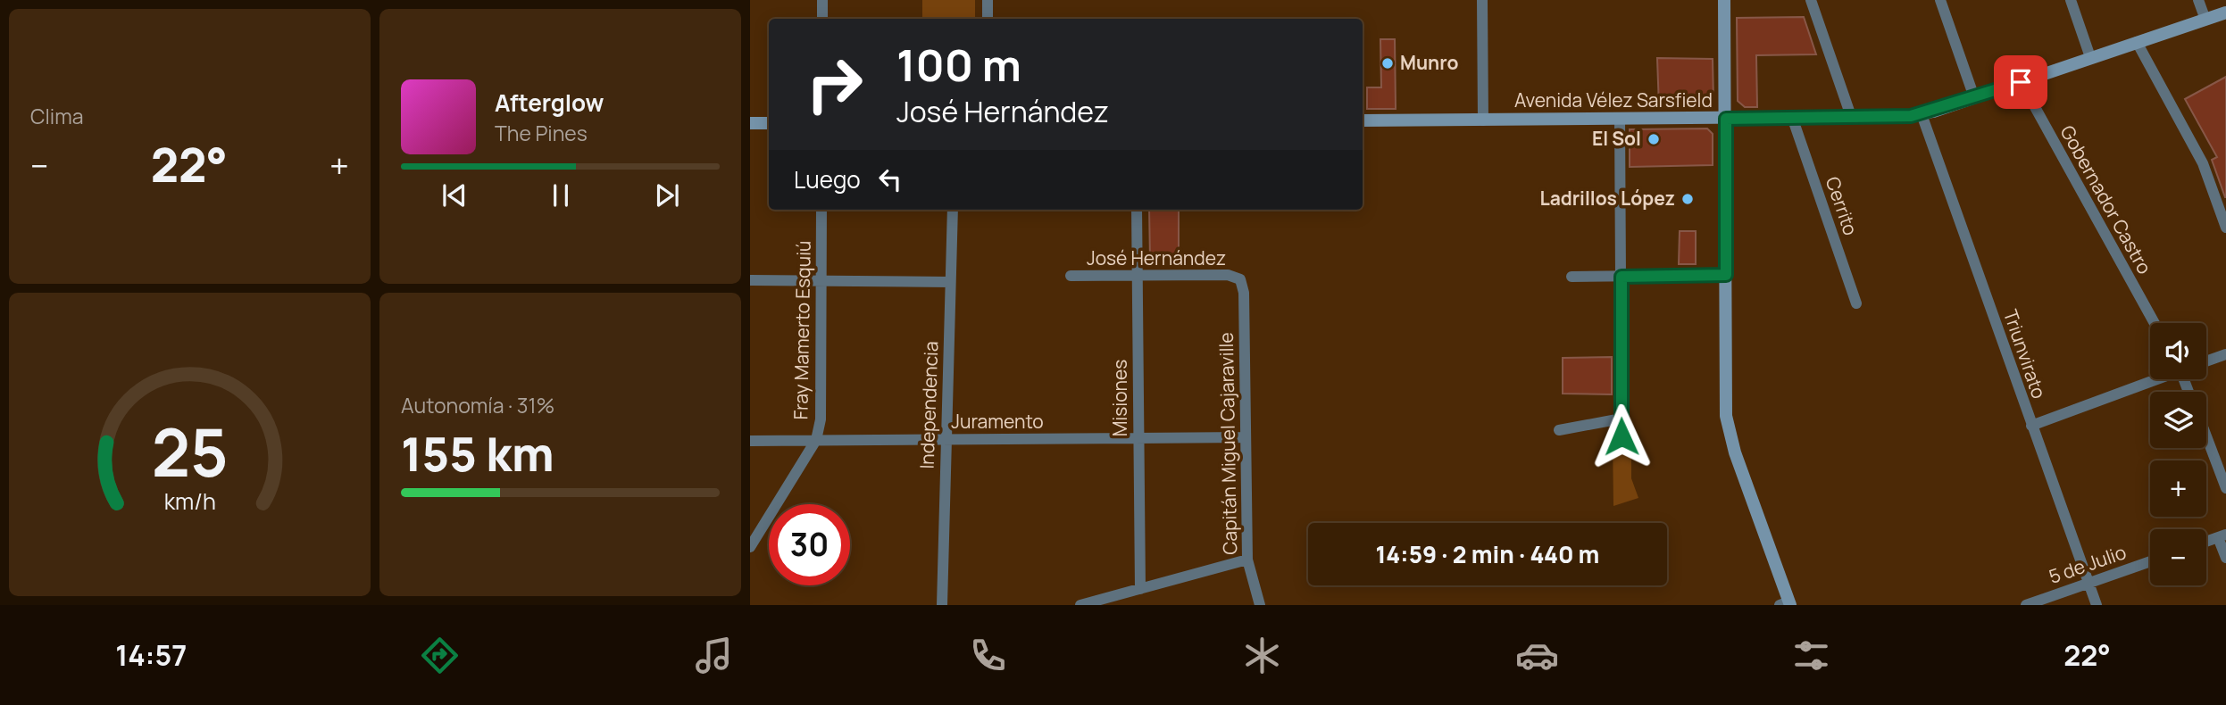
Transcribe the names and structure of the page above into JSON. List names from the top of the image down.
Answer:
{
  "streets": {
    "main road": ["Avenida Vélez Sarsfield"],
    "street": [
      "Gobernador Castro",
      "Cerrito",
      "José Hernández",
      "Fray Mamerto Esquiú",
      "Triunvirato",
      "Misiones",
      "Independencia",
      "Juramento",
      "Capitán Miguel Cajaraville",
      "5 de Julio"
    ]
  },
  "crossings": [
    ["Avenida Vélez Sarsfield", "Gobernador Castro"],
    ["Avenida Vélez Sarsfield", "Cerrito"],
    ["Avenida Vélez Sarsfield", "Triunvirato"],
    ["José Hernández", "Misiones"],
    ["José Hernández", "Capitán Miguel Cajaraville"],
    ["Fray Mamerto Esquiú", "Juramento"],
    ["Triunvirato", "5 de Julio"],
    ["Misiones", "Juramento"],
    ["Independencia", "Juramento"],
    ["Juramento", "Capitán Miguel Cajaraville"]
  ],
  "places": ["Munro", "El Sol", "Ladrillos López"],
  "page": {
    "tile": [
      "Clima",
      ["Autonomía · 31%", "155 km"]
    ],
    "turn": ["100 m", "José Hernández"],
    "song": ["Afterglow", "The Pines"],
    "heat": ["−", "22°", "+"],
    "then": "Luego",
    "map_buttons": ["+", "−"],
    "limit": "30",
    "trip": "14:59 · 2 min · 440 m",
    "tabs": ["14:57", "22°"],
    "gauge": ["25", "km/h"]
  }
}
